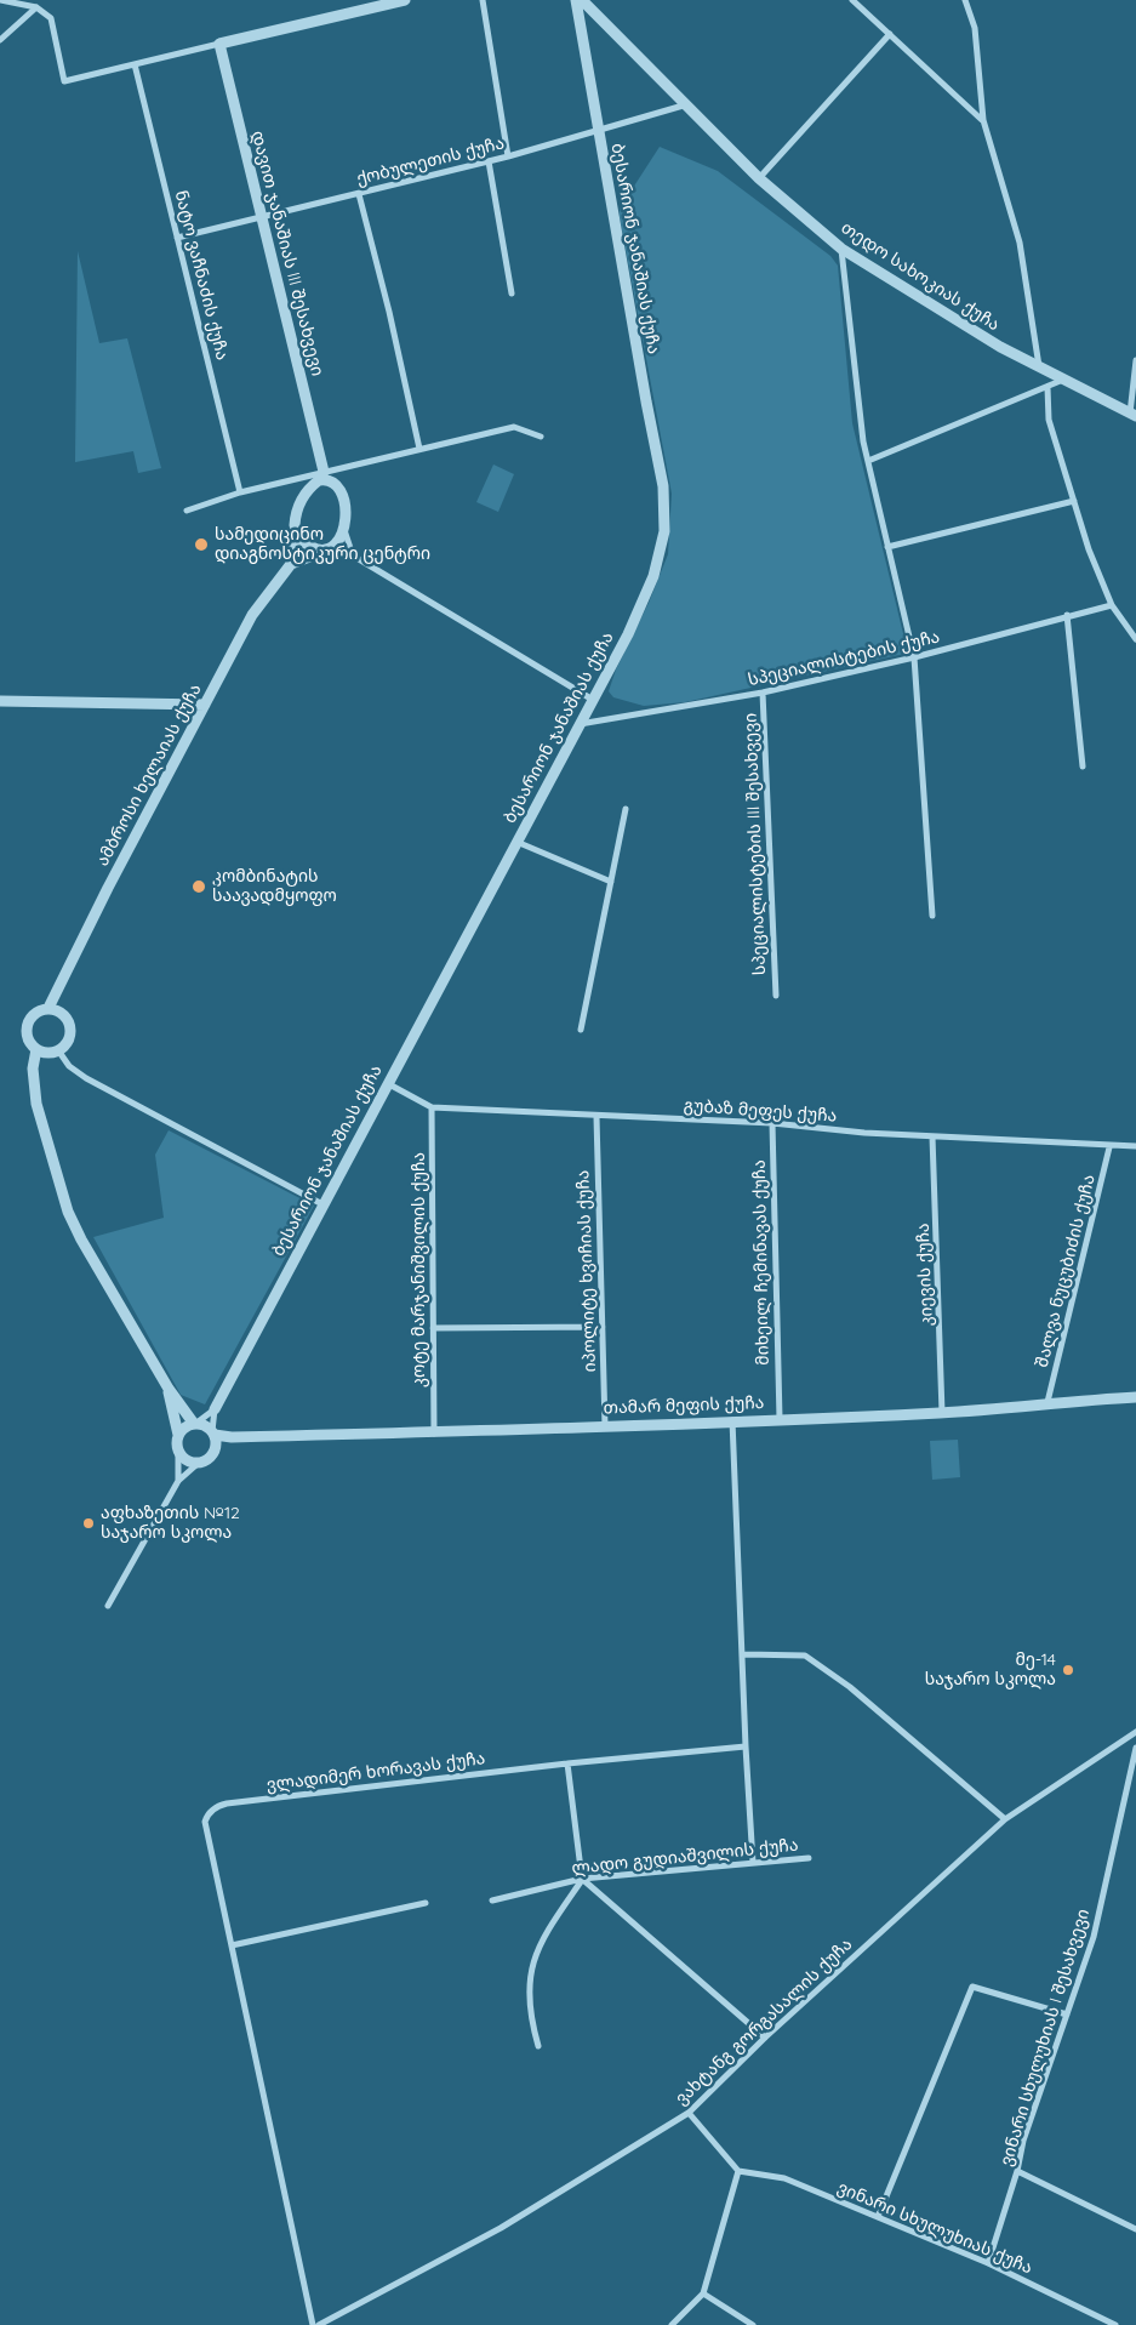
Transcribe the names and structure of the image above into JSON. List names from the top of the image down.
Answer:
{
  "streets": {
    "street": [
      "ქობულეთის ქუჩა",
      "ბესარიონ ჯანაშიას ქუჩა",
      "დავით ჯანაშიას III შესახვევი",
      "ნატო ვაჩნაძის ქუჩა",
      "თედო სახოკიას ქუჩა",
      "სპეციალისტების ქუჩა",
      "ამბროსი ხელაიას ქუჩა",
      "სპეციალისტების III შესახვევი",
      "გუბაზ მეფეს ქუჩა",
      "მიხეილ ჩემინავას ქუჩა",
      "კოტე მარჯანიშვილის ქუჩა",
      "იპოლიტე ხვიჩიას ქუჩა",
      "შალვა ნუცუბიძის ქუჩა",
      "კიევის ქუჩა",
      "თამარ მეფის ქუჩა",
      "ვლადიმერ ხორავას ქუჩა",
      "ლადო გუდიაშვილის ქუჩა",
      "ვახტანგ გორგასალის ქუჩა",
      "ვინარი სხულუხიას I შესახვევი",
      "ვინარი სხულუხიას ქუჩა"
    ]
  },
  "crossings": [
    ["ქობულეთის ქუჩა", "ბესარიონ ჯანაშიას ქუჩა"],
    ["ქობულეთის ქუჩა", "დავით ჯანაშიას III შესახვევი"],
    ["ქობულეთის ქუჩა", "ნატო ვაჩნაძის ქუჩა"],
    ["ქობულეთის ქუჩა", "თედო სახოკიას ქუჩა"],
    ["ბესარიონ ჯანაშიას ქუჩა", "სპეციალისტების ქუჩა"],
    ["ბესარიონ ჯანაშიას ქუჩა", "გუბაზ მეფეს ქუჩა"],
    ["სპეციალისტების ქუჩა", "სპეციალისტების III შესახვევი"],
    ["გუბაზ მეფეს ქუჩა", "მიხეილ ჩემინავას ქუჩა"],
    ["გუბაზ მეფეს ქუჩა", "კოტე მარჯანიშვილის ქუჩა"],
    ["გუბაზ მეფეს ქუჩა", "იპოლიტე ხვიჩიას ქუჩა"],
    ["გუბაზ მეფეს ქუჩა", "შალვა ნუცუბიძის ქუჩა"],
    ["გუბაზ მეფეს ქუჩა", "კიევის ქუჩა"],
    ["მიხეილ ჩემინავას ქუჩა", "თამარ მეფის ქუჩა"],
    ["კოტე მარჯანიშვილის ქუჩა", "თამარ მეფის ქუჩა"],
    ["იპოლიტე ხვიჩიას ქუჩა", "თამარ მეფის ქუჩა"],
    ["შალვა ნუცუბიძის ქუჩა", "თამარ მეფის ქუჩა"],
    ["კიევის ქუჩა", "თამარ მეფის ქუჩა"],
    ["ვინარი სხულუხიას I შესახვევი", "ვინარი სხულუხიას ქუჩა"]
  ],
  "places": [
    "სამედიცინო დიაგნოსტიკური ცენტრი",
    "კომბინატის საავადმყოფო",
    "აფხაზეთის №12 საჯარო სკოლა",
    "მე-14 საჯარო სკოლა"
  ]
}
